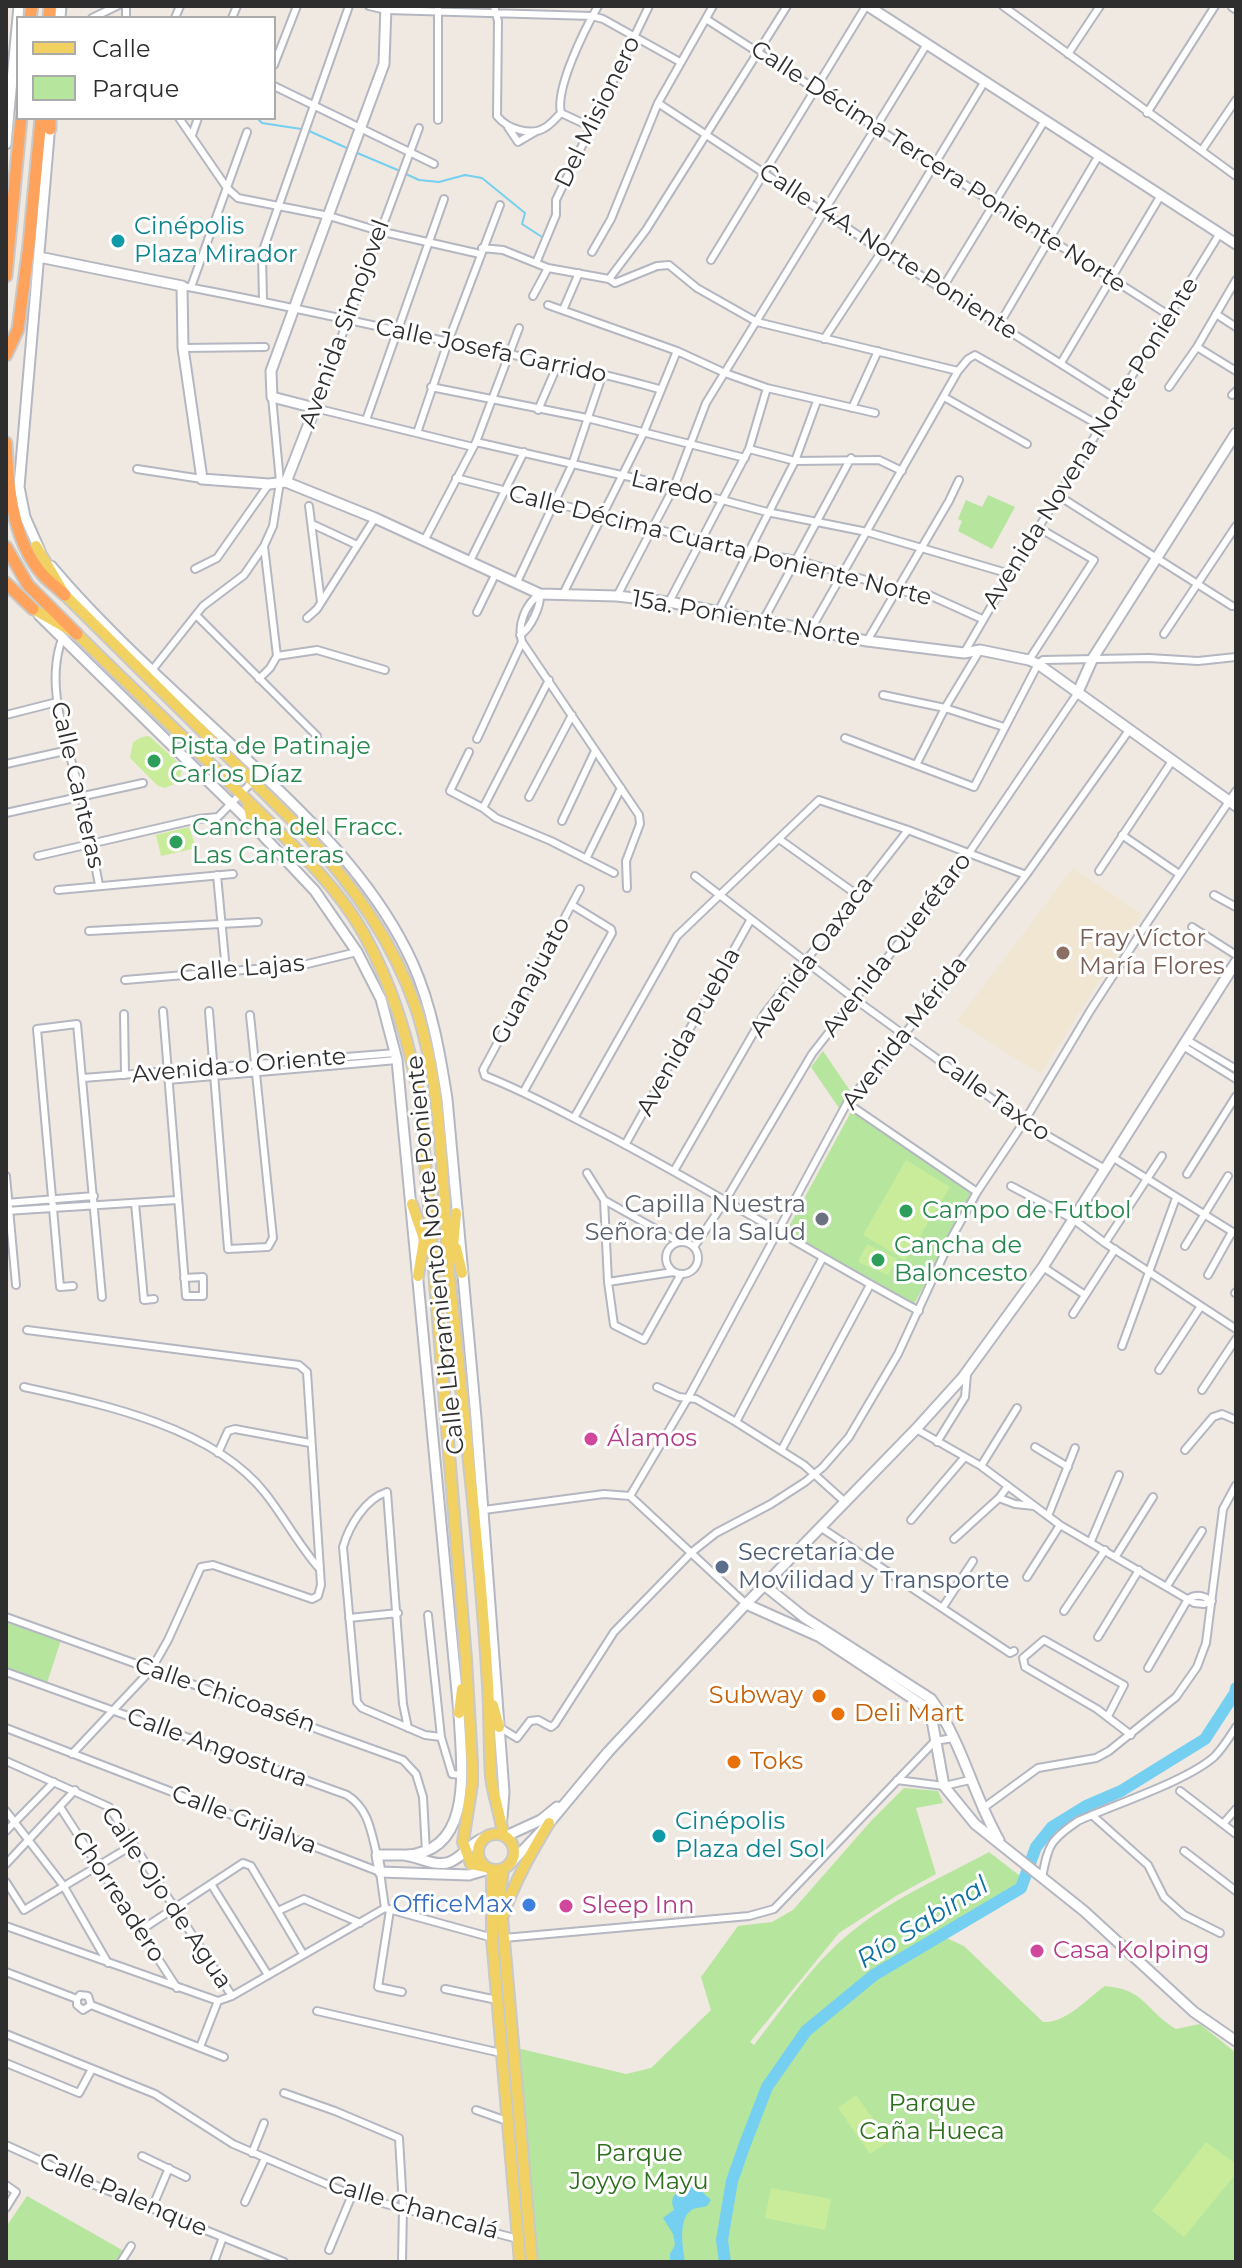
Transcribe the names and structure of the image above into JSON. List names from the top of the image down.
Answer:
{
  "streets": {
    "street": [
      "Del Misionero",
      "Calle Décima Tercera Poniente Norte",
      "Calle 14A. Norte Poniente",
      "Avenida Simojovel",
      "Calle Josefa Garrido",
      "Avenida Novena Norte Poniente",
      "Laredo",
      "Calle Décima Cuarta Poniente Norte",
      "15a. Poniente Norte",
      "Calle Canteras",
      "Avenida Querétaro",
      "Avenida Oaxaca",
      "Calle Lajas",
      "Guanajuato",
      "Avenida Puebla",
      "Avenida Mérida",
      "Avenida o Oriente",
      "Calle Taxco",
      "Calle Libramiento Norte Poniente",
      "Calle Chicoasén",
      "Calle Angostura",
      "Calle Grijalva",
      "Chorreadero",
      "Calle Ojo de Agua",
      "Calle Palenque",
      "Calle Chancalá"
    ]
  },
  "crossings": [
    ["Calle Décima Tercera Poniente Norte", "Avenida Novena Norte Poniente"],
    ["Calle 14A. Norte Poniente", "Avenida Novena Norte Poniente"],
    ["Avenida Simojovel", "Calle Josefa Garrido"],
    ["Avenida Simojovel", "Laredo"],
    ["Avenida Simojovel", "15a. Poniente Norte"],
    ["Avenida Novena Norte Poniente", "Calle Décima Cuarta Poniente Norte"],
    ["Avenida Novena Norte Poniente", "15a. Poniente Norte"],
    ["15a. Poniente Norte", "Avenida Querétaro"],
    ["15a. Poniente Norte", "Avenida Mérida"],
    ["Avenida Querétaro", "Calle Taxco"],
    ["Avenida Oaxaca", "Calle Taxco"],
    ["Avenida Puebla", "Calle Taxco"],
    ["Avenida Mérida", "Calle Taxco"],
    ["Calle Angostura", "Calle Grijalva"]
  ],
  "water": ["Río Sabinal"],
  "parks": ["Parque Caña Hueca", "Parque Joyyo Mayu"],
  "places": [
    "Cinépolis Plaza Mirador",
    "Pista de Patinaje Carlos Díaz",
    "Cancha del Fracc. Las Canteras",
    "Fray Víctor María Flores",
    "Campo de Futbol",
    "Capilla Nuestra Señora de la Salud",
    "Cancha de Baloncesto",
    "Álamos",
    "Secretaría de Movilidad y Transporte",
    "Subway",
    "Deli Mart",
    "Toks",
    "Cinépolis Plaza del Sol",
    "OfficeMax",
    "Sleep Inn",
    "Casa Kolping"
  ],
  "legend": ["Calle", "Parque"]
}
